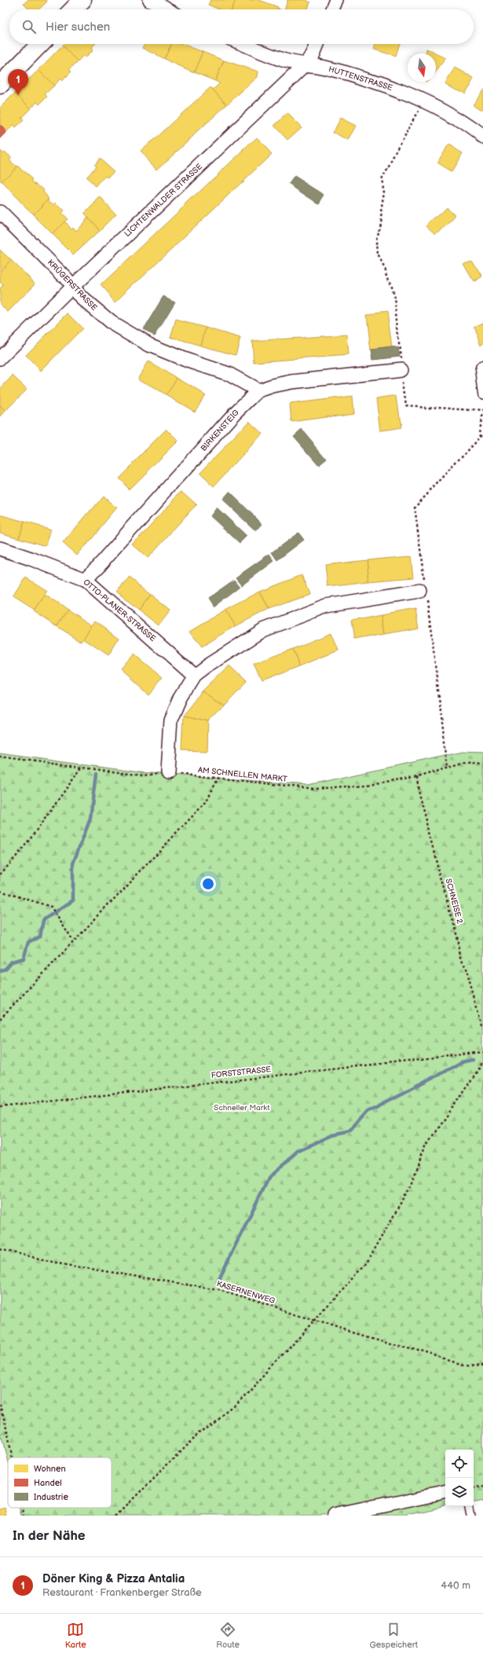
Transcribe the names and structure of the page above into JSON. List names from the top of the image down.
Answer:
{
  "streets": {
    "street": [
      "HUTTENSTRASSE",
      "LICHTENWALDER STRASSE",
      "KRÜGERSTRASSE",
      "BIRKENSTEIG",
      "OTTO-PLANER-STRASSE"
    ],
    "path": [
      "AM SCHNELLEN MARKT",
      "SCHNEISE 2",
      "FORSTSTRASSE",
      "KASERNENWEG"
    ]
  },
  "crossings": [
    ["HUTTENSTRASSE", "LICHTENWALDER STRASSE"],
    ["LICHTENWALDER STRASSE", "KRÜGERSTRASSE"],
    ["KRÜGERSTRASSE", "BIRKENSTEIG"],
    ["BIRKENSTEIG", "OTTO-PLANER-STRASSE"],
    ["AM SCHNELLEN MARKT", "SCHNEISE 2"]
  ],
  "parks": ["Schneller Markt"],
  "legend": ["Wohnen", "Handel", "Industrie"],
  "north": "bottom",
  "page": {
    "search": "Hier suchen",
    "pins": "1",
    "heading": "In der Nähe",
    "list": [
      {
        "mark": "1",
        "name": "Döner King & Pizza Antalia",
        "note": "Restaurant · Frankenberger Straße",
        "value": "440 m"
      }
    ],
    "nav": ["Karte", "Route", "Gespeichert"]
  }
}
